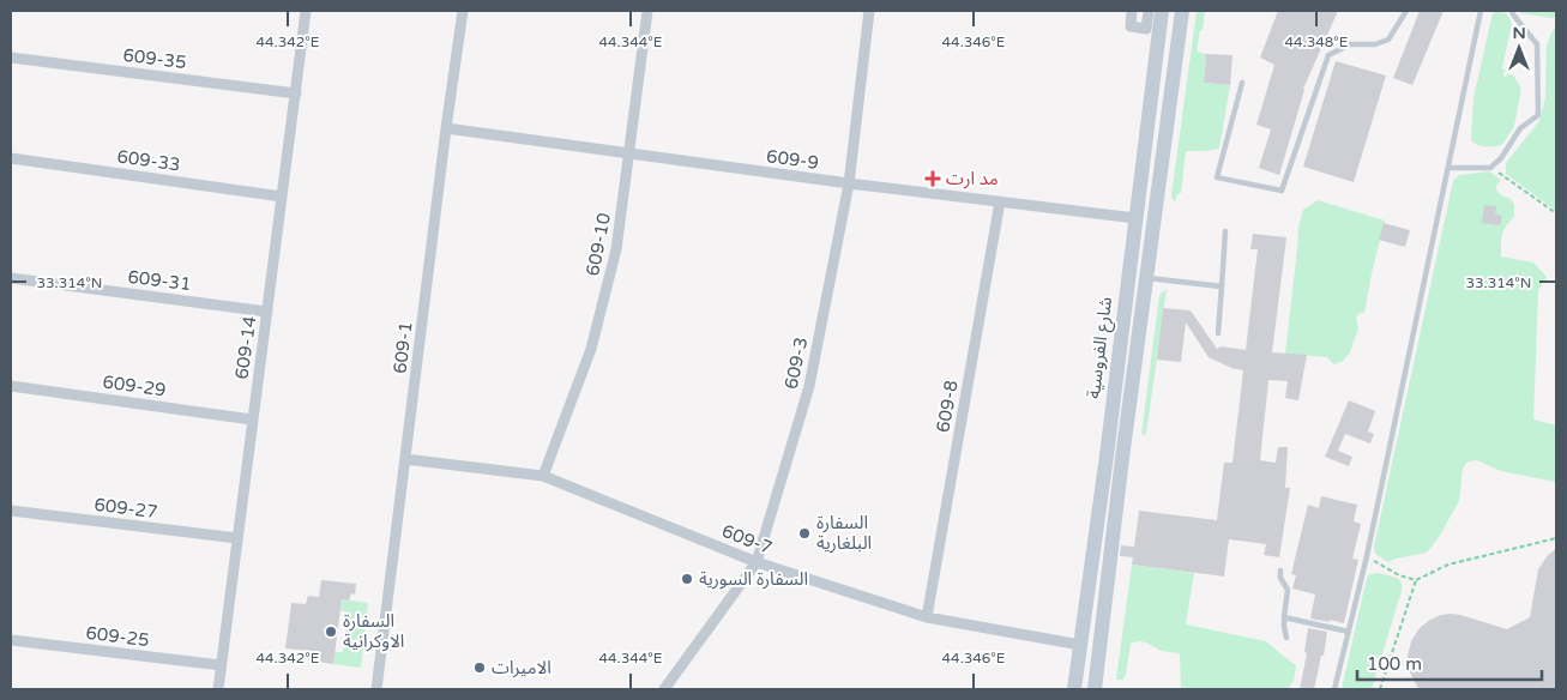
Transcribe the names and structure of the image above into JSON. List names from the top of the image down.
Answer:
{
  "streets": {
    "street": [
      "609-35",
      "609-9",
      "609-33",
      "609-10",
      "609-31",
      "609-14",
      "609-1",
      "شارع الفروسية",
      "609-3",
      "609-29",
      "609-8",
      "609-27",
      "609-7",
      "609-25"
    ]
  },
  "crossings": [
    ["609-35", "609-14"],
    ["609-9", "609-10"],
    ["609-9", "609-1"],
    ["609-9", "شارع الفروسية"],
    ["609-9", "609-3"],
    ["609-9", "609-8"],
    ["609-33", "609-14"],
    ["609-10", "609-7"],
    ["609-31", "609-14"],
    ["609-14", "609-29"],
    ["609-14", "609-27"],
    ["609-14", "609-25"],
    ["609-1", "609-7"],
    ["شارع الفروسية", "609-7"],
    ["609-3", "609-7"],
    ["609-8", "609-7"]
  ],
  "places": {
    "health": ["مد ارت"],
    "other": [
      "السفارة البلغارية",
      "السفارة السورية",
      "السفارة الاوكرانية",
      "الاميرات"
    ]
  },
  "scale_bar": "100 m",
  "north": "top",
  "coordinates": [
    "44.342°E",
    "44.344°E",
    "44.346°E",
    "44.348°E",
    "33.314°N"
  ]
}
